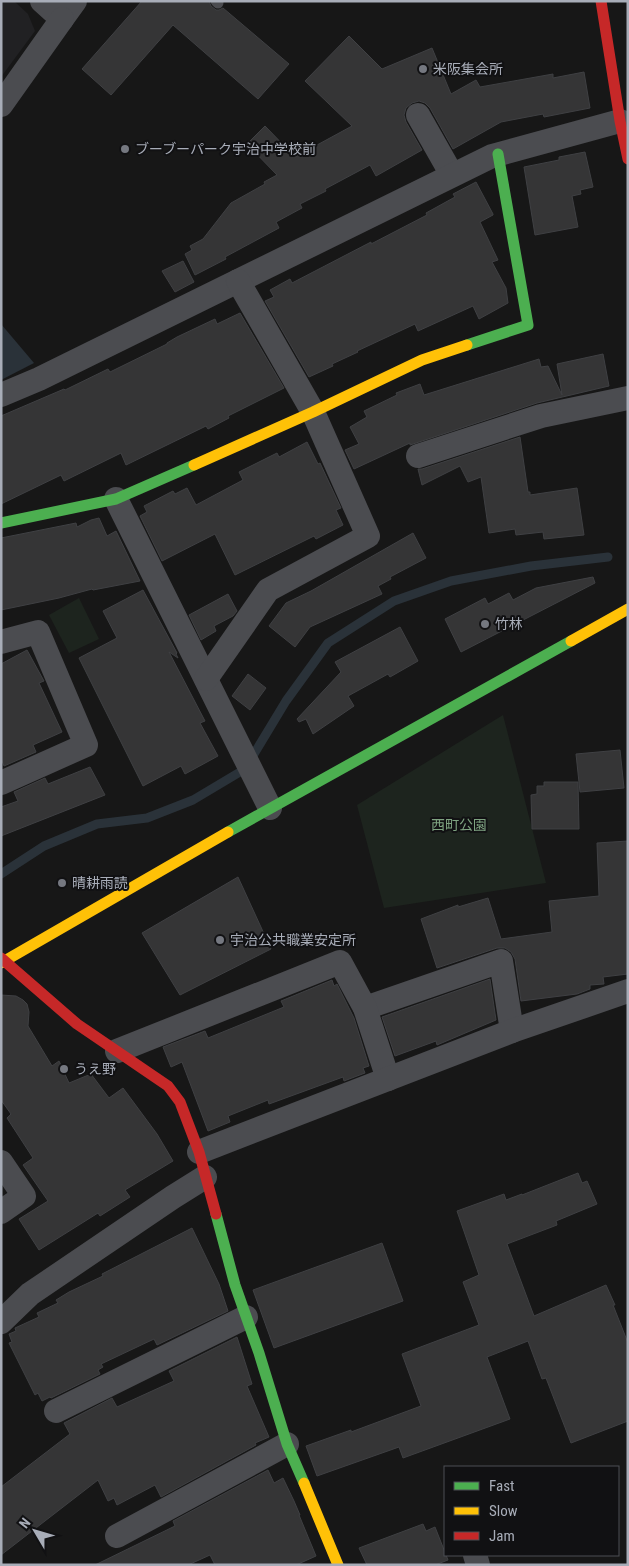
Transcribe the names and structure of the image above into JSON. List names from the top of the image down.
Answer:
{
  "parks": ["西町公園"],
  "places": [
    "米阪集会所",
    "ブーブーパーク宇治中学校前",
    "竹林",
    "晴耕雨読",
    "宇治公共職業安定所",
    "うえ野"
  ],
  "legend": ["Fast", "Slow", "Jam"],
  "north": "top left"
}
